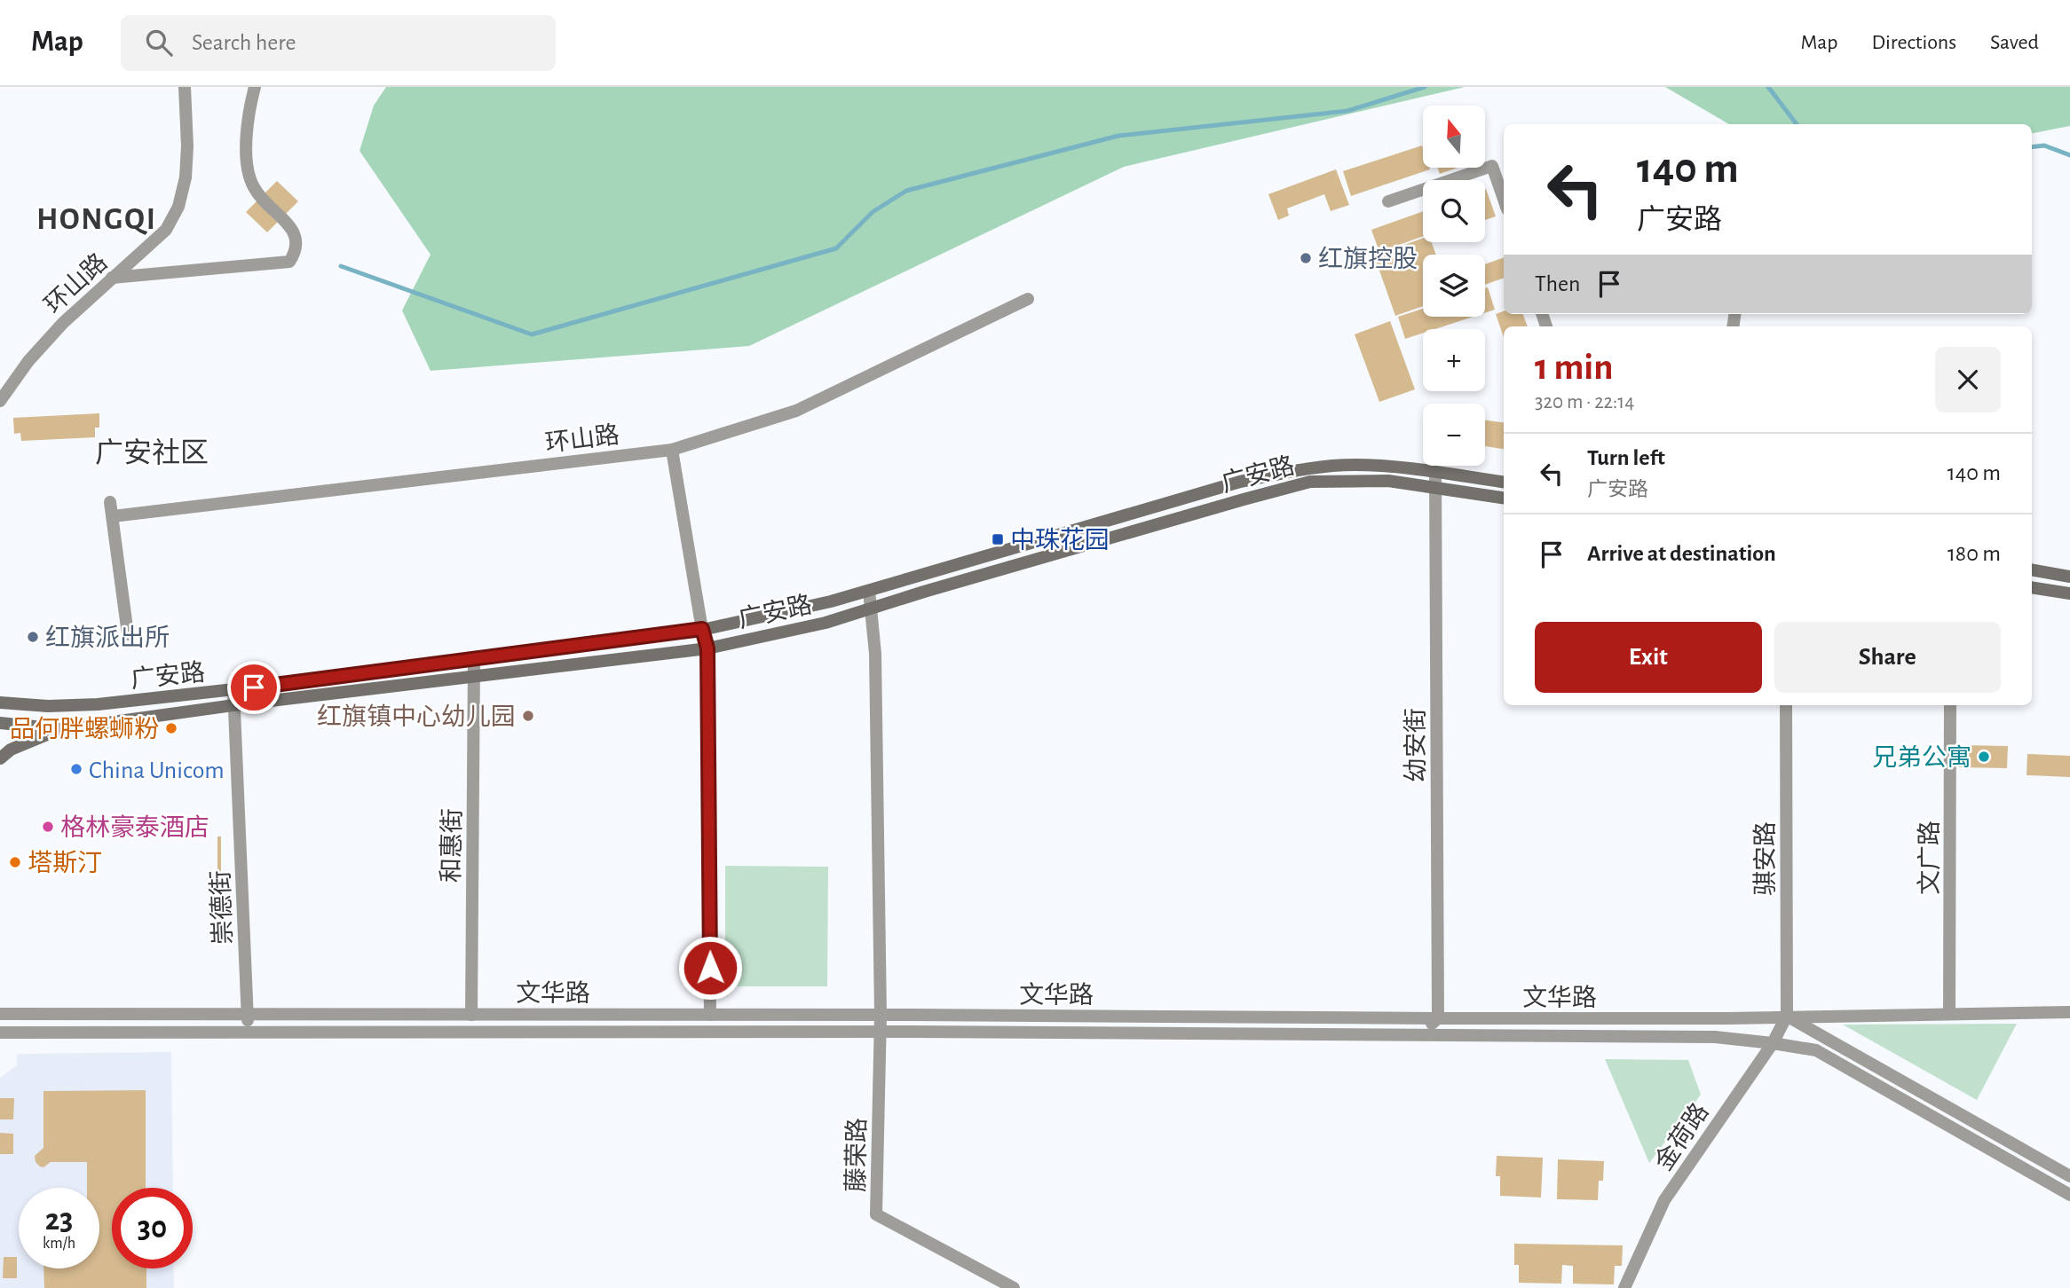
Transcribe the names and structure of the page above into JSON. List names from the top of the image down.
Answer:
{
  "streets": {
    "street": [
      "环山路",
      "广安路",
      "幼安街",
      "和惠街",
      "文广路",
      "骐安路",
      "崇德街",
      "文华路",
      "金荷路",
      "藤荣路"
    ]
  },
  "crossings": [
    ["广安路", "幼安街"],
    ["广安路", "和惠街"],
    ["广安路", "崇德街"],
    ["广安路", "藤荣路"],
    ["幼安街", "文华路"],
    ["和惠街", "文华路"],
    ["文广路", "文华路"],
    ["骐安路", "文华路"],
    ["骐安路", "金荷路"],
    ["崇德街", "文华路"],
    ["文华路", "金荷路"],
    ["文华路", "藤荣路"]
  ],
  "districts": ["HONGQI", "广安社区"],
  "places": {
    "other": [
      "红旗控股",
      "红旗派出所",
      "红旗镇中心幼儿园",
      "品何胖螺蛳粉",
      "兄弟公寓",
      "China Unicom",
      "格林豪泰酒店",
      "塔斯汀"
    ],
    "transit": ["中珠花园"]
  },
  "north": "top",
  "page": {
    "header": "Map",
    "search": "Search here",
    "nav": ["Map", "Directions", "Saved"],
    "map_buttons": ["+", "−"],
    "turn": ["140 m", "广安路"],
    "then": "Then",
    "heading": ["1 min", "320 m · 22:14"],
    "list": [
      {
        "name": "Turn left",
        "note": "广安路",
        "value": "140 m"
      },
      {
        "name": "Arrive at destination",
        "value": "180 m"
      }
    ],
    "buttons": ["Exit", "Share"],
    "speed": "23 km/h",
    "limit": "30"
  }
}
